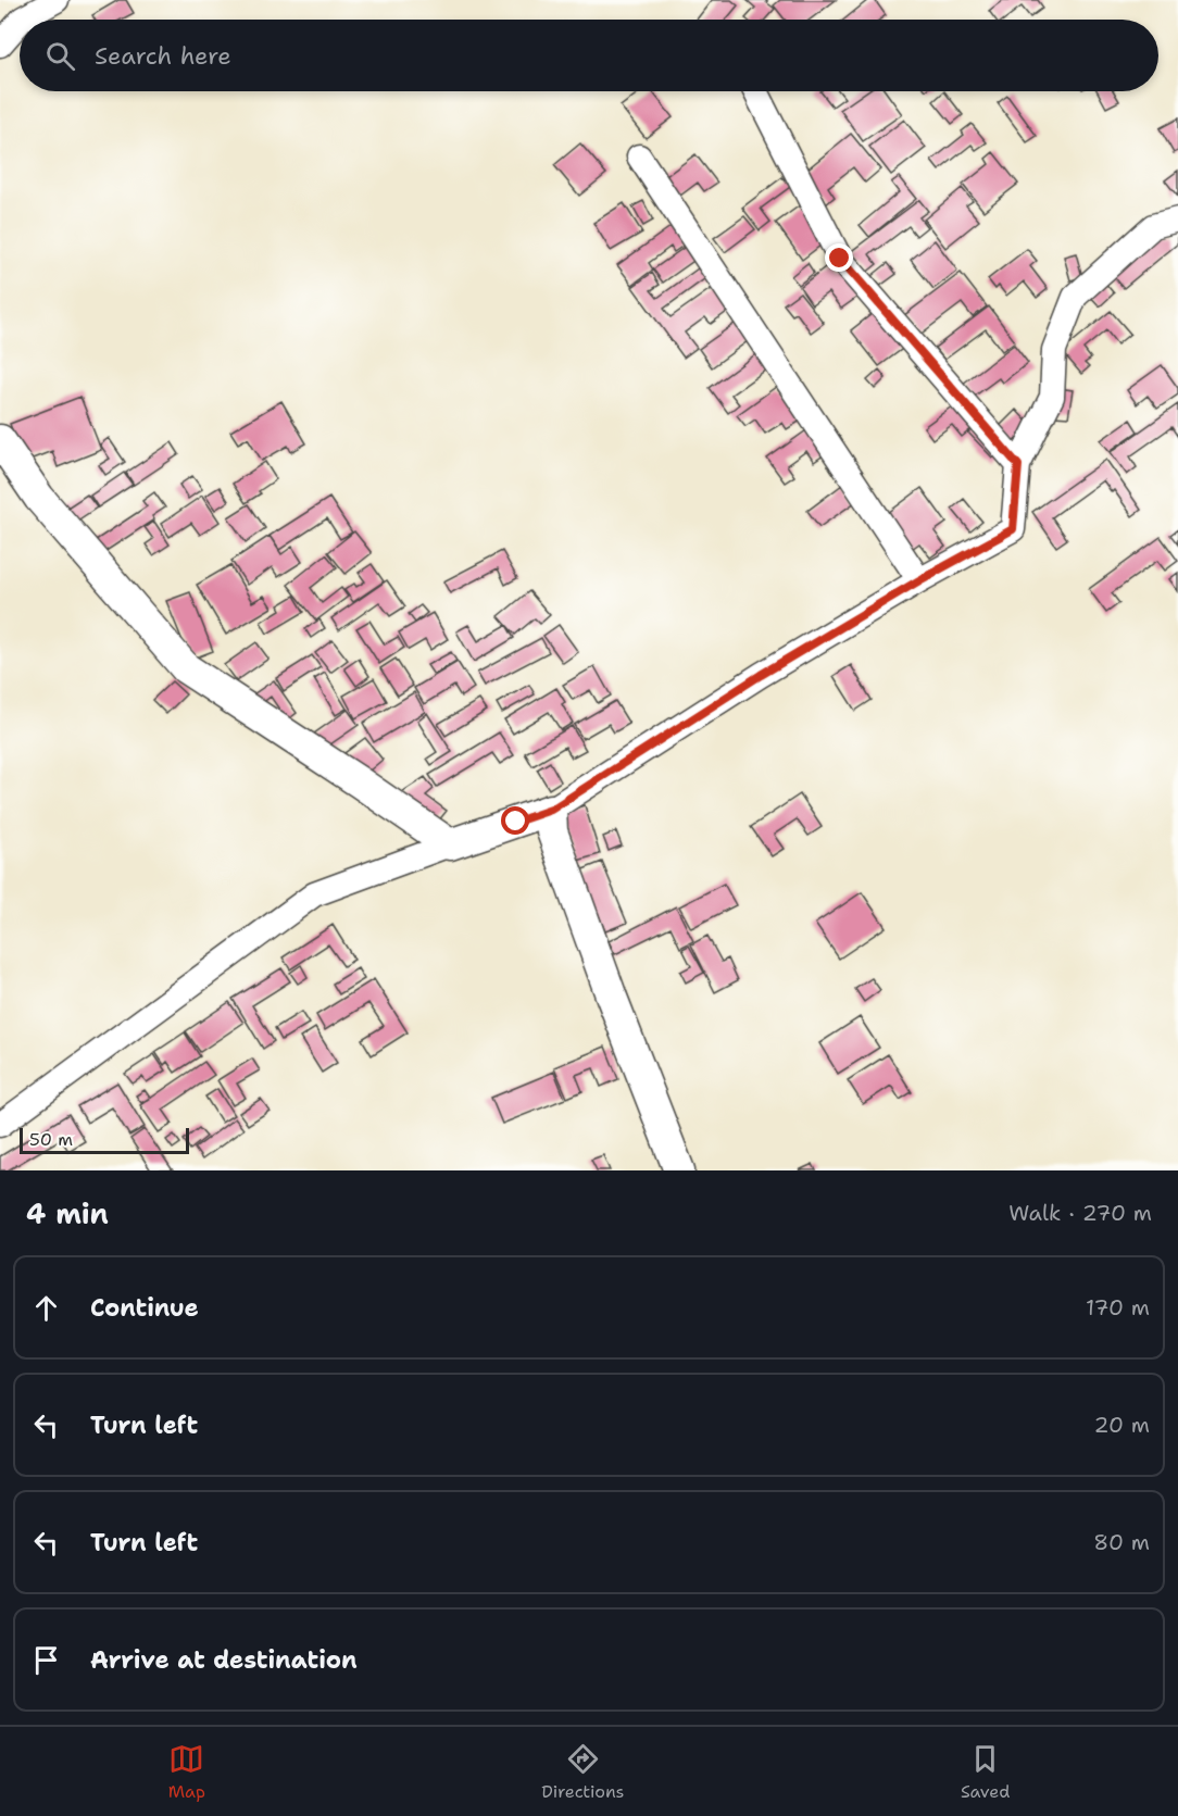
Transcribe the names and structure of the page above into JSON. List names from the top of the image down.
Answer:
{
  "scale_bar": "50 m",
  "page": {
    "search": "Search here",
    "scale": "50 m",
    "heading": ["4 min", "Walk · 270 m"],
    "list": [
      ["Continue", "170 m"],
      ["Turn left", "20 m"],
      ["Turn left", "80 m"],
      "Arrive at destination"
    ],
    "nav": ["Map", "Directions", "Saved"]
  }
}
